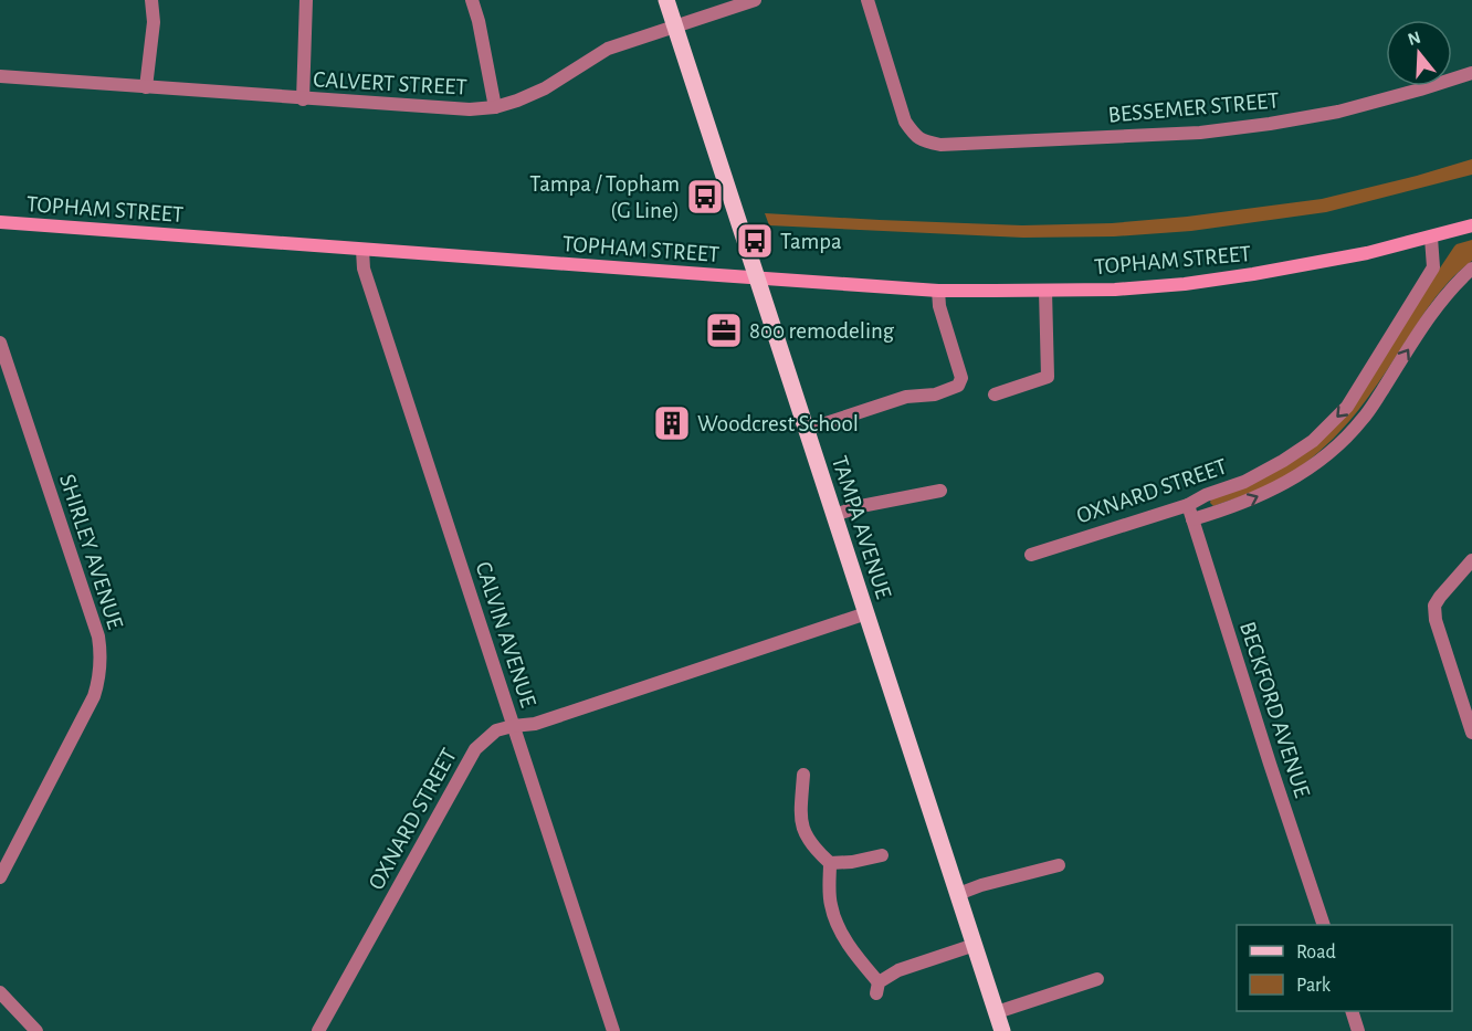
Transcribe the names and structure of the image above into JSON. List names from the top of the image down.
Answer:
{
  "streets": {
    "main road": ["TOPHAM STREET", "TAMPA AVENUE"],
    "street": [
      "CALVERT STREET",
      "BESSEMER STREET",
      "OXNARD STREET",
      "SHIRLEY AVENUE",
      "CALVIN AVENUE",
      "BECKFORD AVENUE"
    ]
  },
  "crossings": [
    ["CALVERT STREET", "TAMPA AVENUE"],
    ["TOPHAM STREET", "OXNARD STREET"],
    ["TOPHAM STREET", "TAMPA AVENUE"],
    ["TOPHAM STREET", "CALVIN AVENUE"],
    ["OXNARD STREET", "TAMPA AVENUE"],
    ["OXNARD STREET", "CALVIN AVENUE"],
    ["OXNARD STREET", "BECKFORD AVENUE"]
  ],
  "places": {
    "bus stop": ["Tampa / Topham (G Line)", "Tampa"],
    "office": ["800 remodeling"],
    "building": ["Woodcrest School"]
  },
  "legend": ["Road", "Park"],
  "north": "top"
}
